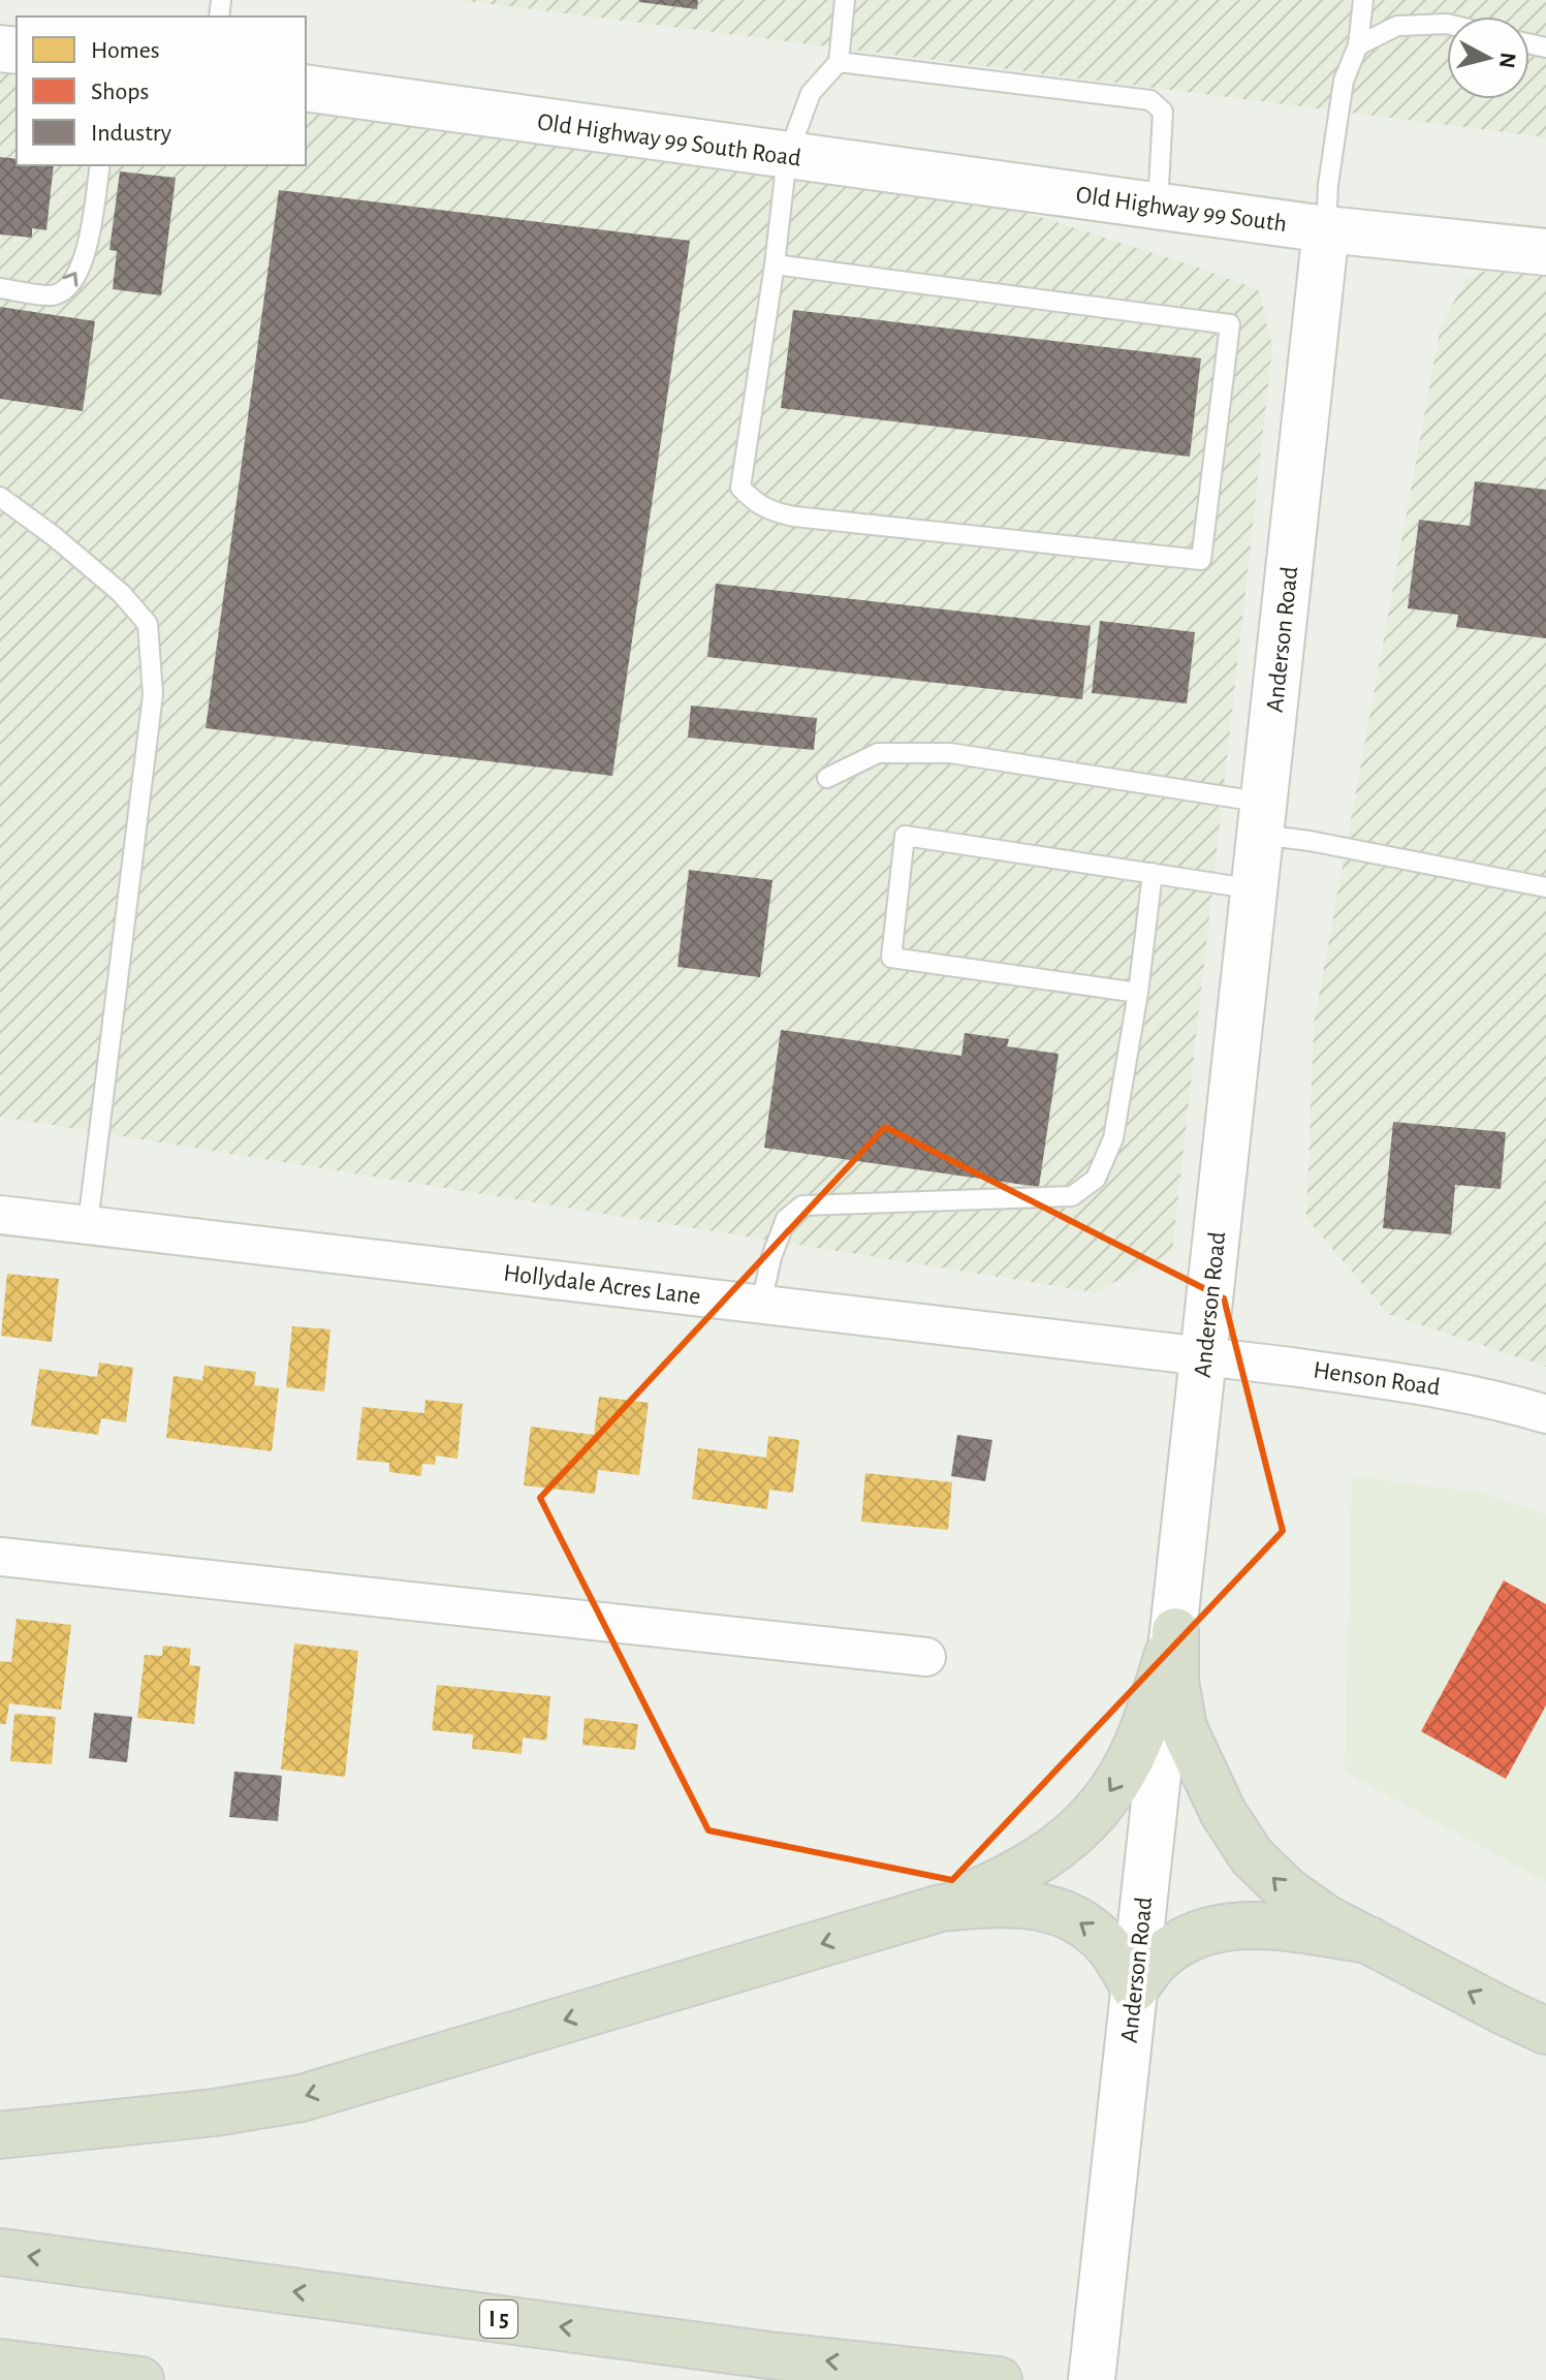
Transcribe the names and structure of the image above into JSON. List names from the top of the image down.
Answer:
{
  "streets": {
    "highway": ["I 5"],
    "street": [
      "Old Highway 99 South Road",
      "Old Highway 99 South",
      "Anderson Road",
      "Hollydale Acres Lane",
      "Henson Road"
    ]
  },
  "crossings": [
    ["Old Highway 99 South Road", "Old Highway 99 South"],
    ["Old Highway 99 South", "Anderson Road"],
    ["Anderson Road", "Hollydale Acres Lane"],
    ["Anderson Road", "Henson Road"],
    ["Hollydale Acres Lane", "Henson Road"]
  ],
  "legend": ["Homes", "Shops", "Industry"],
  "north": "right"
}
